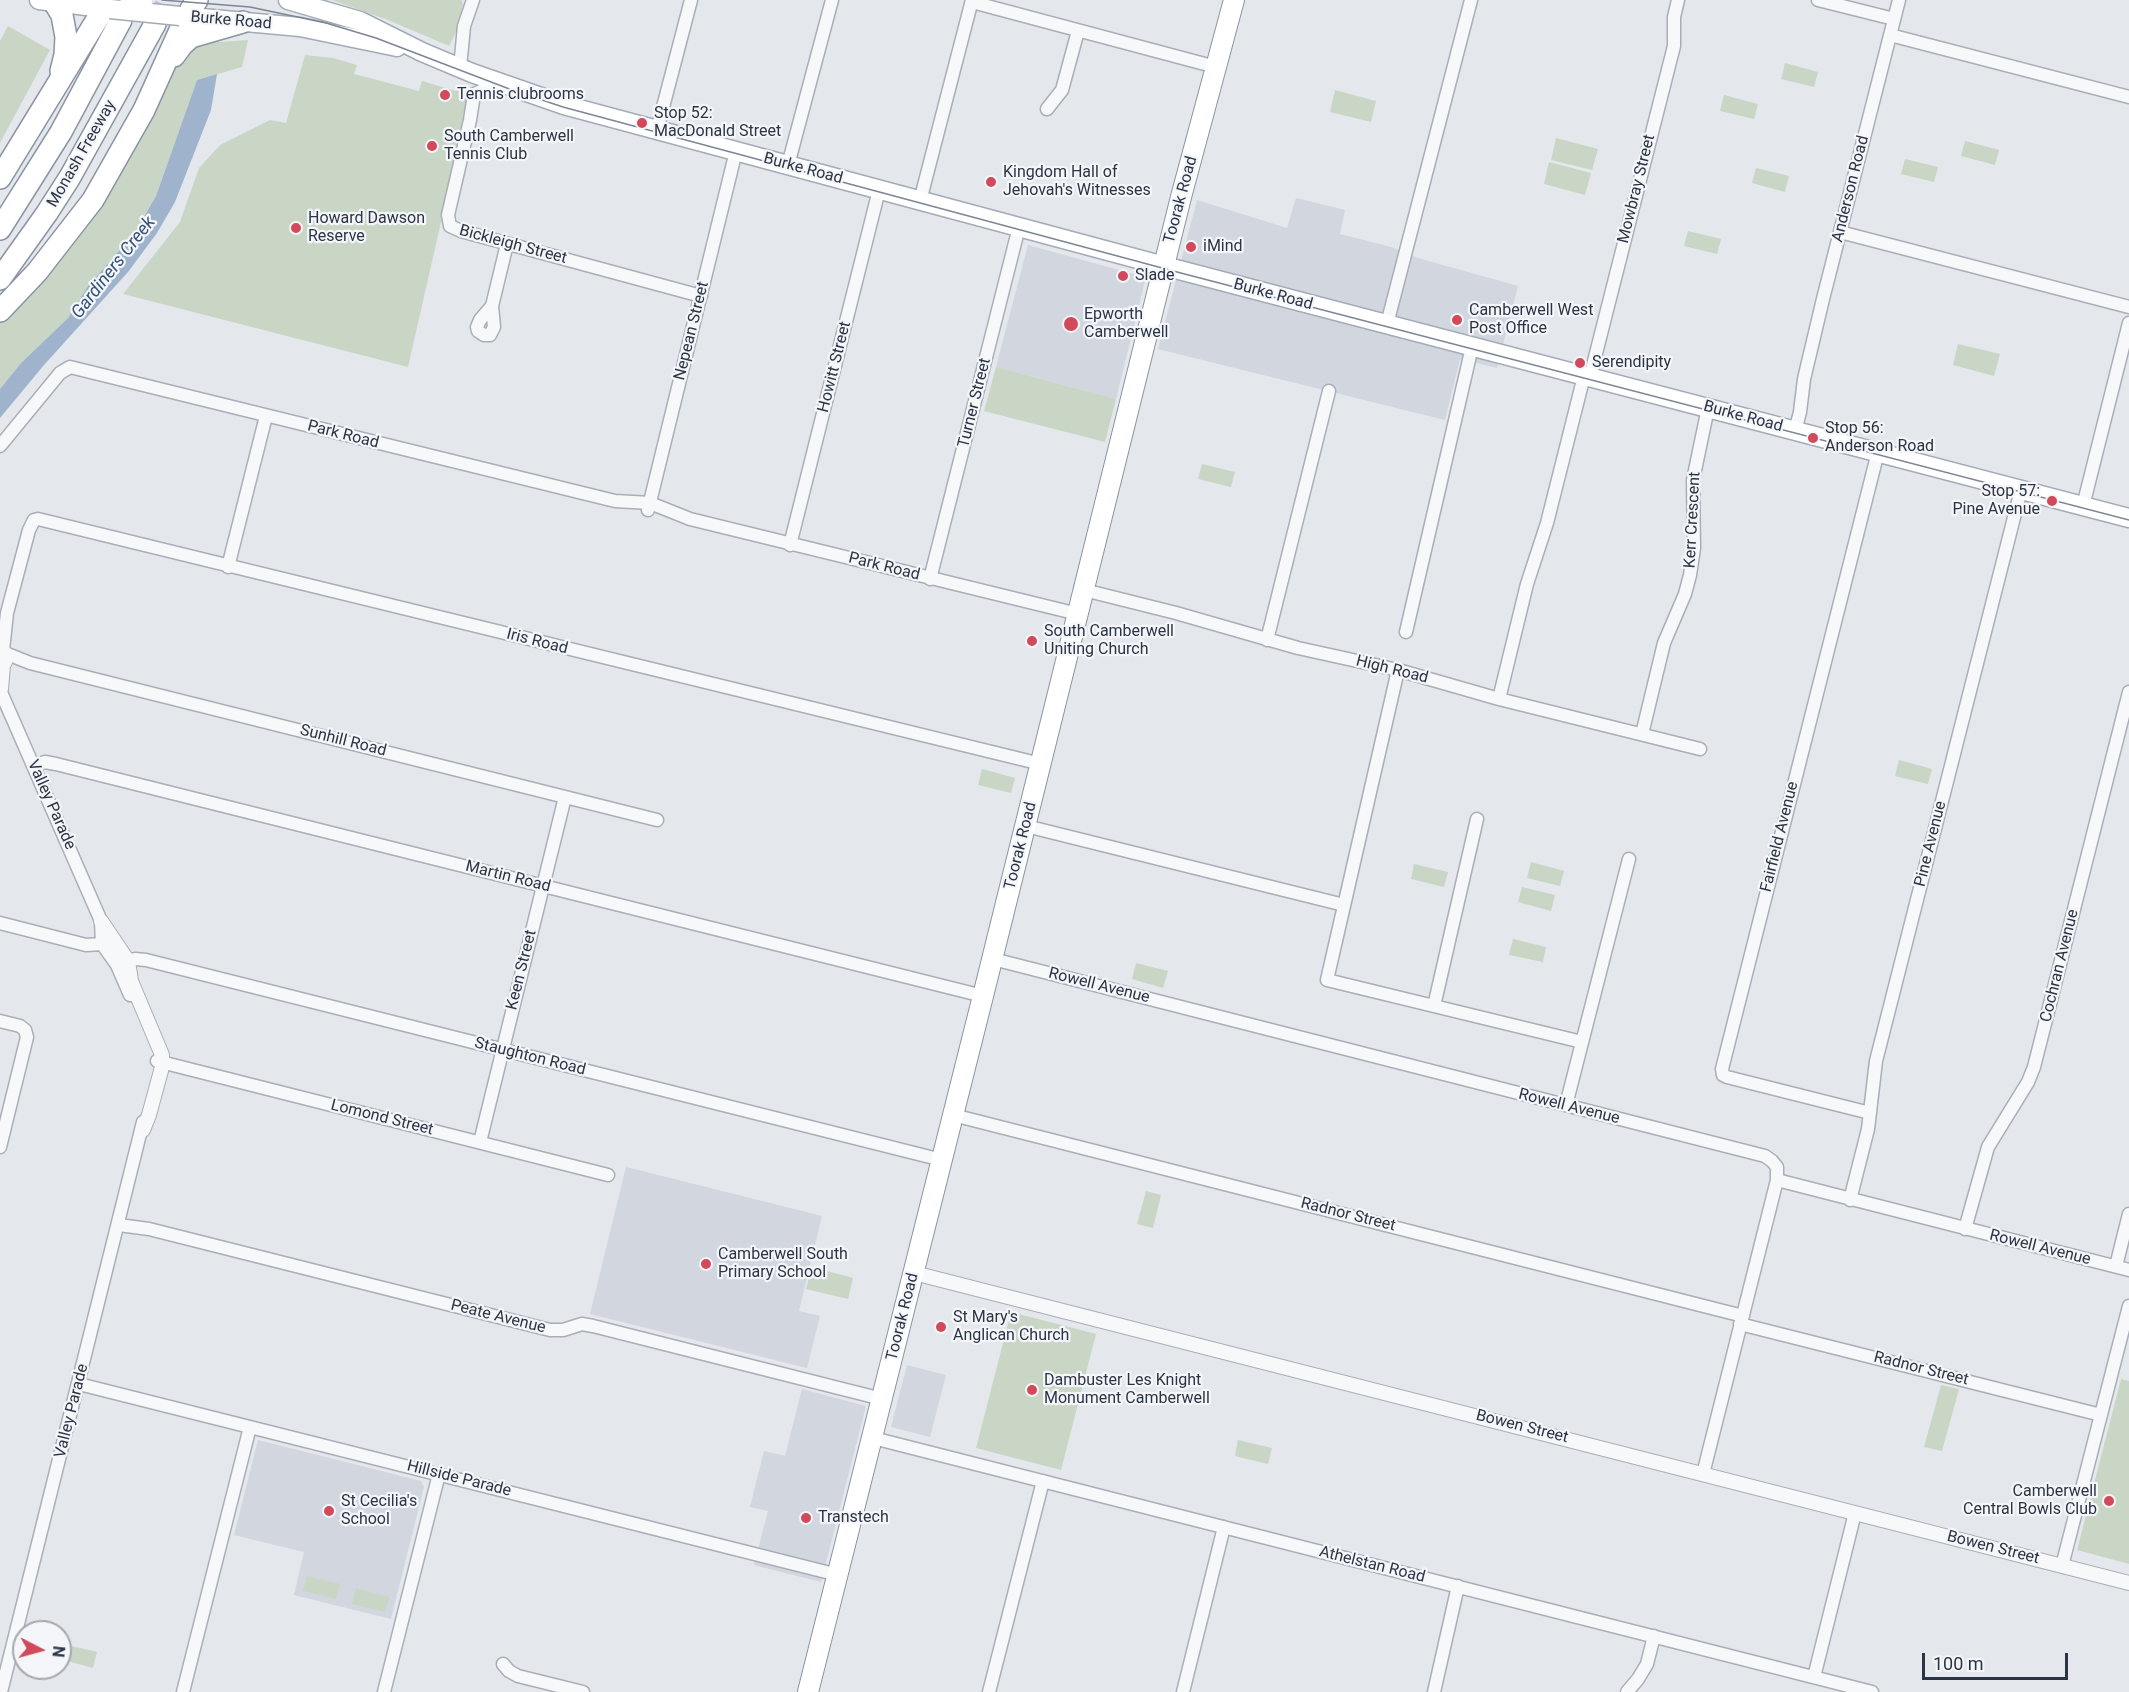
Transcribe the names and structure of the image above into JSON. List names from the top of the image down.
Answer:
{
  "streets": {
    "highway": ["Monash Freeway", "Toorak Road"],
    "main road": ["Burke Road"],
    "street": [
      "Mowbray Street",
      "Anderson Road",
      "Bickleigh Street",
      "Nepean Street",
      "Howitt Street",
      "Turner Street",
      "Park Road",
      "Kerr Crescent",
      "Iris Road",
      "High Road",
      "Sunhill Road",
      "Valley Parade",
      "Fairfield Avenue",
      "Pine Avenue",
      "Martin Road",
      "Cochran Avenue",
      "Keen Street",
      "Rowell Avenue",
      "Staughton Road",
      "Lomond Street",
      "Radnor Street",
      "Peate Avenue",
      "Bowen Street",
      "Hillside Parade",
      "Athelstan Road"
    ]
  },
  "crossings": [
    ["Burke Road", "Monash Freeway"],
    ["Burke Road", "Mowbray Street"],
    ["Burke Road", "Anderson Road"],
    ["Burke Road", "Toorak Road"],
    ["Burke Road", "Bickleigh Street"],
    ["Burke Road", "Nepean Street"],
    ["Burke Road", "Howitt Street"],
    ["Burke Road", "Turner Street"],
    ["Burke Road", "Kerr Crescent"],
    ["Burke Road", "Fairfield Avenue"],
    ["Burke Road", "Pine Avenue"],
    ["Mowbray Street", "High Road"],
    ["Toorak Road", "Park Road"],
    ["Toorak Road", "Iris Road"],
    ["Toorak Road", "High Road"],
    ["Toorak Road", "Martin Road"],
    ["Toorak Road", "Rowell Avenue"],
    ["Toorak Road", "Staughton Road"],
    ["Toorak Road", "Radnor Street"],
    ["Toorak Road", "Peate Avenue"],
    ["Toorak Road", "Bowen Street"],
    ["Toorak Road", "Hillside Parade"],
    ["Toorak Road", "Athelstan Road"],
    ["Bickleigh Street", "Nepean Street"],
    ["Nepean Street", "Park Road"],
    ["Howitt Street", "Park Road"],
    ["Turner Street", "Park Road"],
    ["Kerr Crescent", "High Road"],
    ["Iris Road", "Valley Parade"],
    ["Sunhill Road", "Valley Parade"],
    ["Sunhill Road", "Keen Street"],
    ["Valley Parade", "Martin Road"],
    ["Valley Parade", "Staughton Road"],
    ["Valley Parade", "Lomond Street"],
    ["Valley Parade", "Peate Avenue"],
    ["Valley Parade", "Hillside Parade"],
    ["Fairfield Avenue", "Pine Avenue"],
    ["Pine Avenue", "Rowell Avenue"],
    ["Martin Road", "Keen Street"],
    ["Cochran Avenue", "Rowell Avenue"],
    ["Keen Street", "Staughton Road"],
    ["Keen Street", "Lomond Street"]
  ],
  "water": ["Gardiners Creek"],
  "places": [
    "Tennis clubrooms",
    "Stop 52: MacDonald Street",
    "South Camberwell Tennis Club",
    "Kingdom Hall of Jehovah's Witnesses",
    "Howard Dawson Reserve",
    "iMind",
    "Slade",
    "Camberwell West Post Office",
    "Epworth Camberwell",
    "Serendipity",
    "Stop 56: Anderson Road",
    "Stop 57: Pine Avenue",
    "South Camberwell Uniting Church",
    "Camberwell South Primary School",
    "St Mary's Anglican Church",
    "Dambuster Les Knight Monument Camberwell",
    "Camberwell Central Bowls Club",
    "St Cecilia's School",
    "Transtech"
  ],
  "scale_bar": "100 m",
  "north": "right"
}
